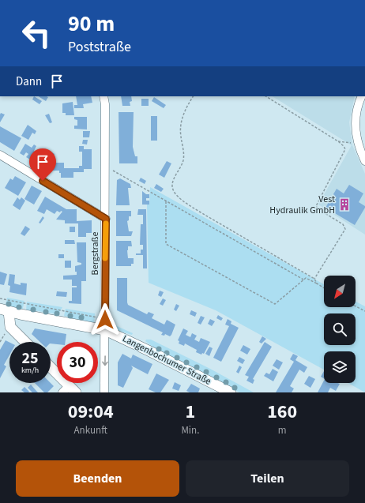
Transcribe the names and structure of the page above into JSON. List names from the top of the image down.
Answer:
{
  "streets": {
    "street": ["Bergstraße", "Langenbochumer Straße"]
  },
  "crossings": [
    ["Bergstraße", "Langenbochumer Straße"]
  ],
  "places": {
    "building": ["Vest Hydraulik GmbH"]
  },
  "north": "bottom left",
  "page": {
    "turn": ["90 m", "Poststraße"],
    "then": "Dann",
    "speed": "25 km/h",
    "limit": "30",
    "eta": [
      "09:04",
      "Ankunft",
      "1",
      "Min.",
      "160",
      "m"
    ],
    "buttons": ["Beenden", "Teilen"]
  }
}
